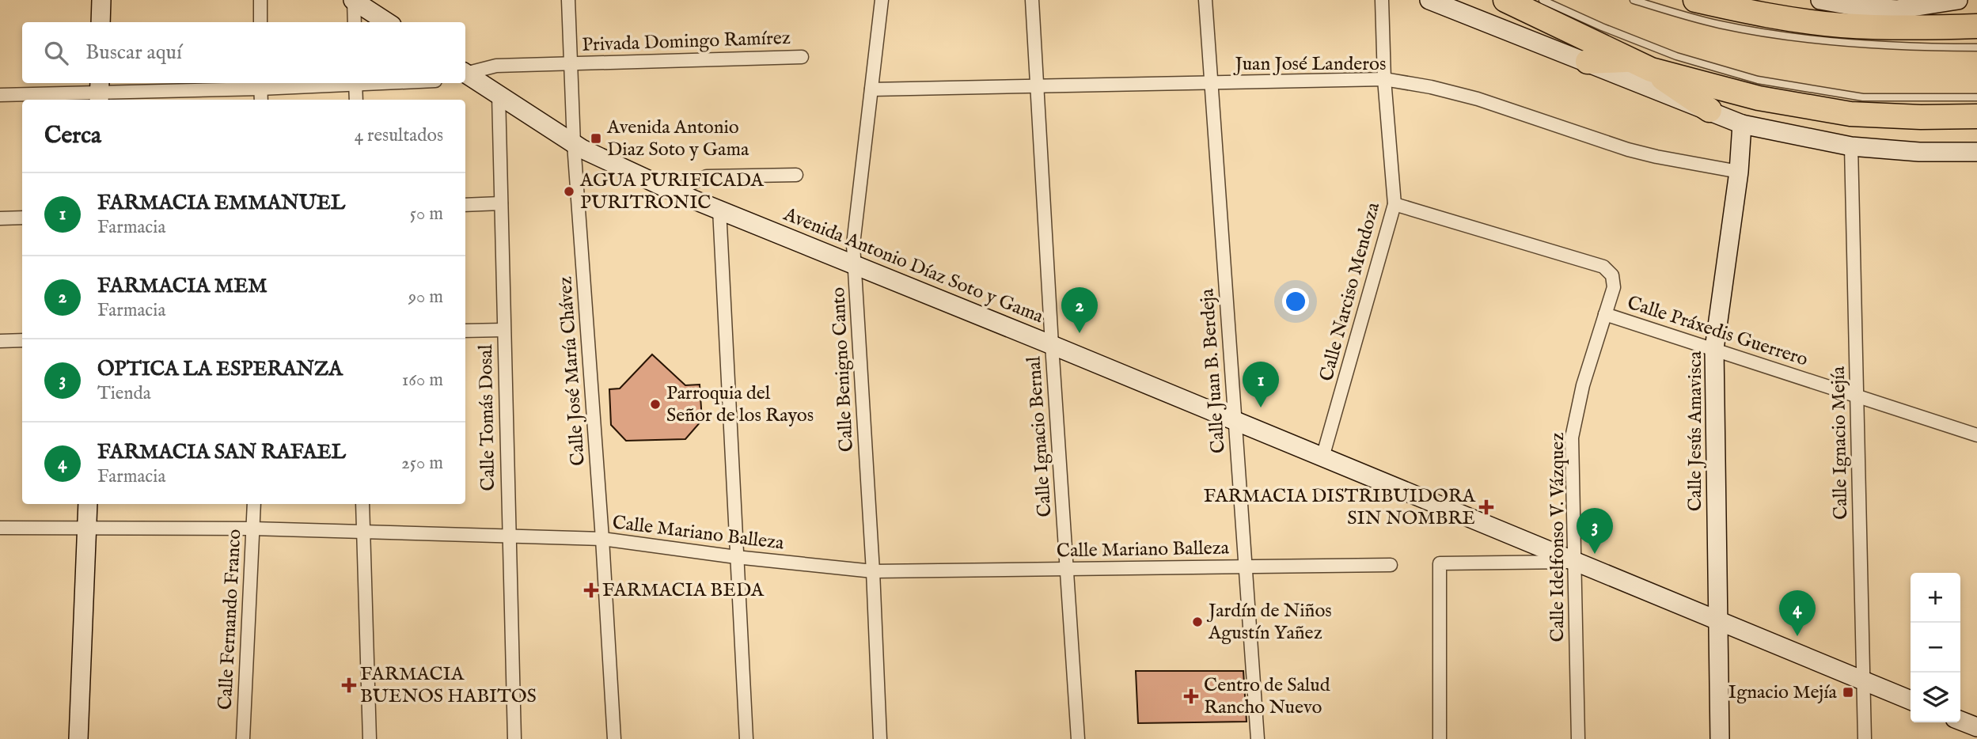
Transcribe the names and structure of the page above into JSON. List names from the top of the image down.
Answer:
{
  "streets": {
    "street": [
      "Privada Domingo Ramírez",
      "Juan José Landeros",
      "Avenida Antonio Díaz Soto y Gama",
      "Calle Narciso Mendoza",
      "Calle Práxedis Guerrero",
      "Calle Benigno Canto",
      "Calle José María Chávez",
      "Calle Juan B. Berdeja",
      "Calle Tomás Dosal",
      "Calle Jesús Amavisca",
      "Calle Ignacio Bernal",
      "Calle Ignacio Mejía",
      "Calle Mariano Balleza",
      "Calle Idelfonso V. Vázquez",
      "Calle Fernando Franco"
    ]
  },
  "crossings": [
    ["Privada Domingo Ramírez", "Calle José María Chávez"],
    ["Juan José Landeros", "Calle Narciso Mendoza"],
    ["Juan José Landeros", "Calle Benigno Canto"],
    ["Juan José Landeros", "Calle Juan B. Berdeja"],
    ["Juan José Landeros", "Calle Jesús Amavisca"],
    ["Juan José Landeros", "Calle Ignacio Bernal"],
    ["Avenida Antonio Díaz Soto y Gama", "Calle Narciso Mendoza"],
    ["Avenida Antonio Díaz Soto y Gama", "Calle Benigno Canto"],
    ["Avenida Antonio Díaz Soto y Gama", "Calle José María Chávez"],
    ["Avenida Antonio Díaz Soto y Gama", "Calle Juan B. Berdeja"],
    ["Avenida Antonio Díaz Soto y Gama", "Calle Tomás Dosal"],
    ["Avenida Antonio Díaz Soto y Gama", "Calle Jesús Amavisca"],
    ["Avenida Antonio Díaz Soto y Gama", "Calle Ignacio Bernal"],
    ["Avenida Antonio Díaz Soto y Gama", "Calle Ignacio Mejía"],
    ["Avenida Antonio Díaz Soto y Gama", "Calle Idelfonso V. Vázquez"],
    ["Calle Narciso Mendoza", "Calle Práxedis Guerrero"],
    ["Calle Práxedis Guerrero", "Calle Jesús Amavisca"],
    ["Calle Práxedis Guerrero", "Calle Ignacio Mejía"],
    ["Calle Práxedis Guerrero", "Calle Idelfonso V. Vázquez"],
    ["Calle Benigno Canto", "Calle Mariano Balleza"],
    ["Calle José María Chávez", "Calle Mariano Balleza"],
    ["Calle Juan B. Berdeja", "Calle Mariano Balleza"],
    ["Calle Tomás Dosal", "Calle Mariano Balleza"],
    ["Calle Ignacio Bernal", "Calle Mariano Balleza"],
    ["Calle Mariano Balleza", "Calle Fernando Franco"]
  ],
  "places": {
    "transit": ["Avenida Antonio Diaz Soto y Gama", "Ignacio Mejía"],
    "other": ["AGUA PURIFICADA PURITRONIC", "Parroquia del Señor de los Rayos", "Jardín de Niños Agustín Yañez"],
    "health": [
      "FARMACIA DISTRIBUIDORA SIN NOMBRE",
      "FARMACIA BEDA",
      "FARMACIA BUENOS HABITOS",
      "Centro de Salud Rancho Nuevo"
    ]
  },
  "page": {
    "search": "Buscar aquí",
    "heading": ["Cerca", "4 resultados"],
    "list": [
      {
        "mark": "1",
        "name": "FARMACIA EMMANUEL",
        "note": "Farmacia",
        "value": "50 m"
      },
      {
        "mark": "2",
        "name": "FARMACIA MEM",
        "note": "Farmacia",
        "value": "90 m"
      },
      {
        "mark": "3",
        "name": "OPTICA LA ESPERANZA",
        "note": "Tienda",
        "value": "160 m"
      },
      {
        "mark": "4",
        "name": "FARMACIA SAN RAFAEL",
        "note": "Farmacia",
        "value": "250 m"
      }
    ],
    "pins": [
      "2",
      "1",
      "3",
      "4"
    ],
    "map_buttons": ["+", "−"]
  }
}
